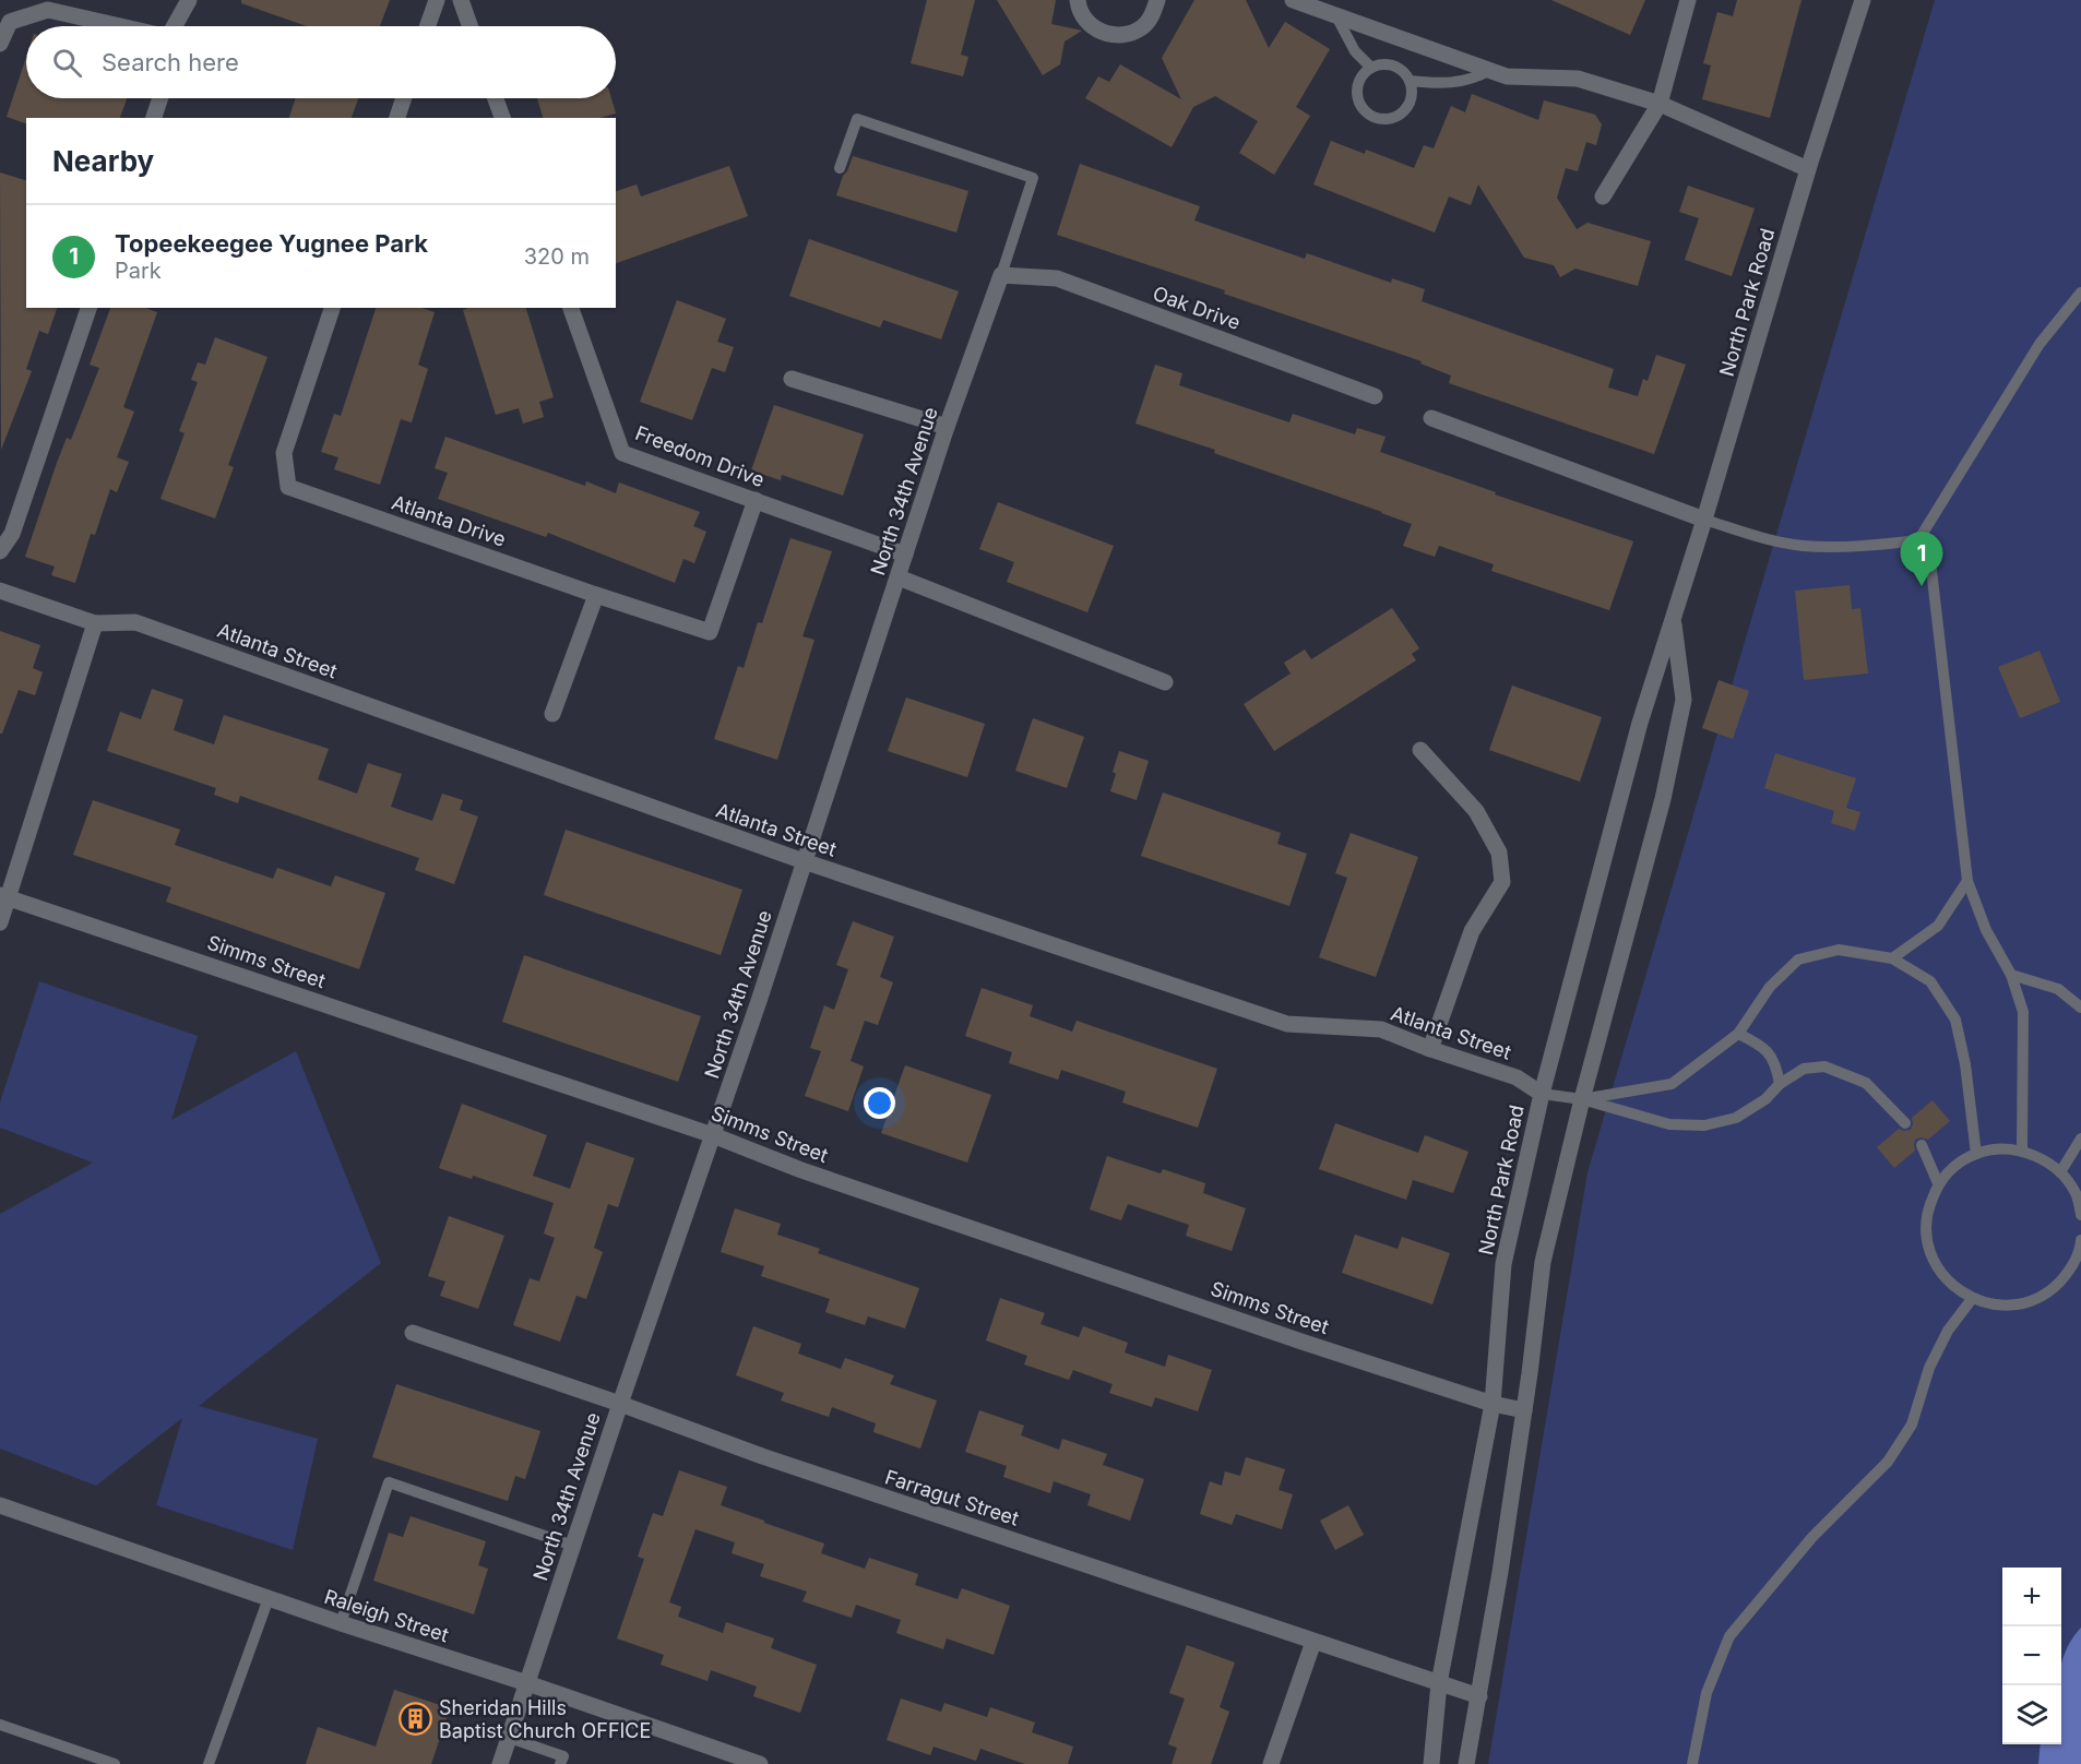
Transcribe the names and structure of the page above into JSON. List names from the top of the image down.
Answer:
{
  "streets": {
    "street": [
      "North Park Road",
      "Oak Drive",
      "Freedom Drive",
      "North 34th Avenue",
      "Atlanta Drive",
      "Atlanta Street",
      "Simms Street",
      "Farragut Street",
      "Raleigh Street"
    ]
  },
  "crossings": [
    ["North Park Road", "Atlanta Street"],
    ["North Park Road", "Simms Street"],
    ["North Park Road", "Farragut Street"],
    ["Oak Drive", "North 34th Avenue"],
    ["Freedom Drive", "North 34th Avenue"],
    ["Freedom Drive", "Atlanta Drive"],
    ["North 34th Avenue", "Atlanta Street"],
    ["North 34th Avenue", "Simms Street"],
    ["North 34th Avenue", "Farragut Street"],
    ["North 34th Avenue", "Raleigh Street"]
  ],
  "places": {
    "building": ["Sheridan Hills Baptist Church OFFICE"]
  },
  "page": {
    "search": "Search here",
    "heading": "Nearby",
    "list": [
      {
        "mark": "1",
        "name": "Topeekeegee Yugnee Park",
        "note": "Park",
        "value": "320 m"
      }
    ],
    "pins": "1",
    "map_buttons": ["+", "−"]
  }
}
